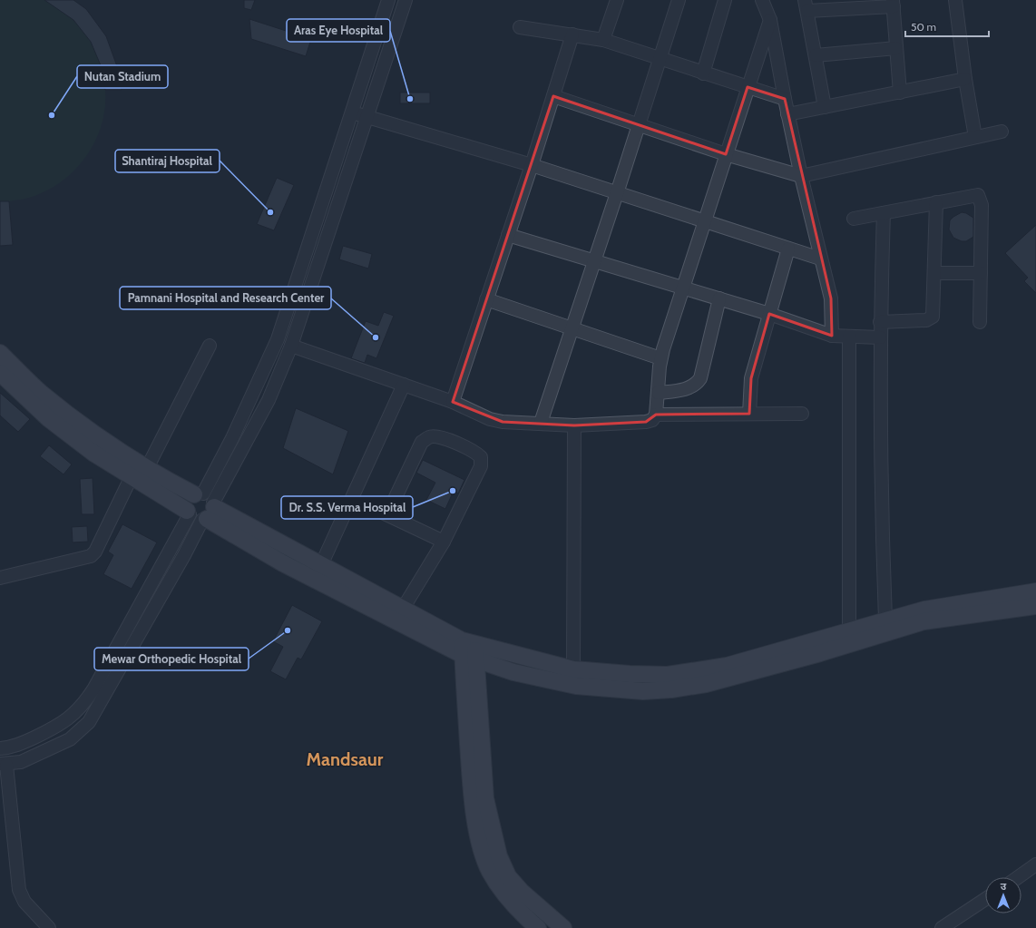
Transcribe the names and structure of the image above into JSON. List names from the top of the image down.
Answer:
{
  "districts": ["Mandsaur"],
  "places": [
    "Aras Eye Hospital",
    "Nutan Stadium",
    "Shantiraj Hospital",
    "Pamnani Hospital and Research Center",
    "Dr. S.S. Verma Hospital",
    "Mewar Orthopedic Hospital"
  ],
  "scale_bar": "50 m",
  "north": "top"
}
